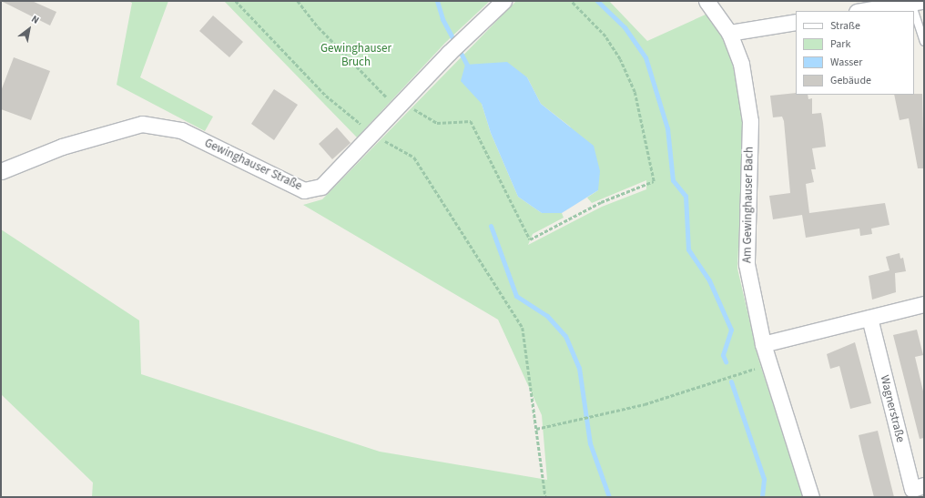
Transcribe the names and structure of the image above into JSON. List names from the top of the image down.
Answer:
{
  "streets": {
    "street": ["Gewinghauser Straße", "Am Gewinghauser Bach", "Wagnerstraße"]
  },
  "parks": ["Gewinghauser Bruch"],
  "legend": [
    "Straße",
    "Park",
    "Wasser",
    "Gebäude"
  ],
  "north": "top right"
}
